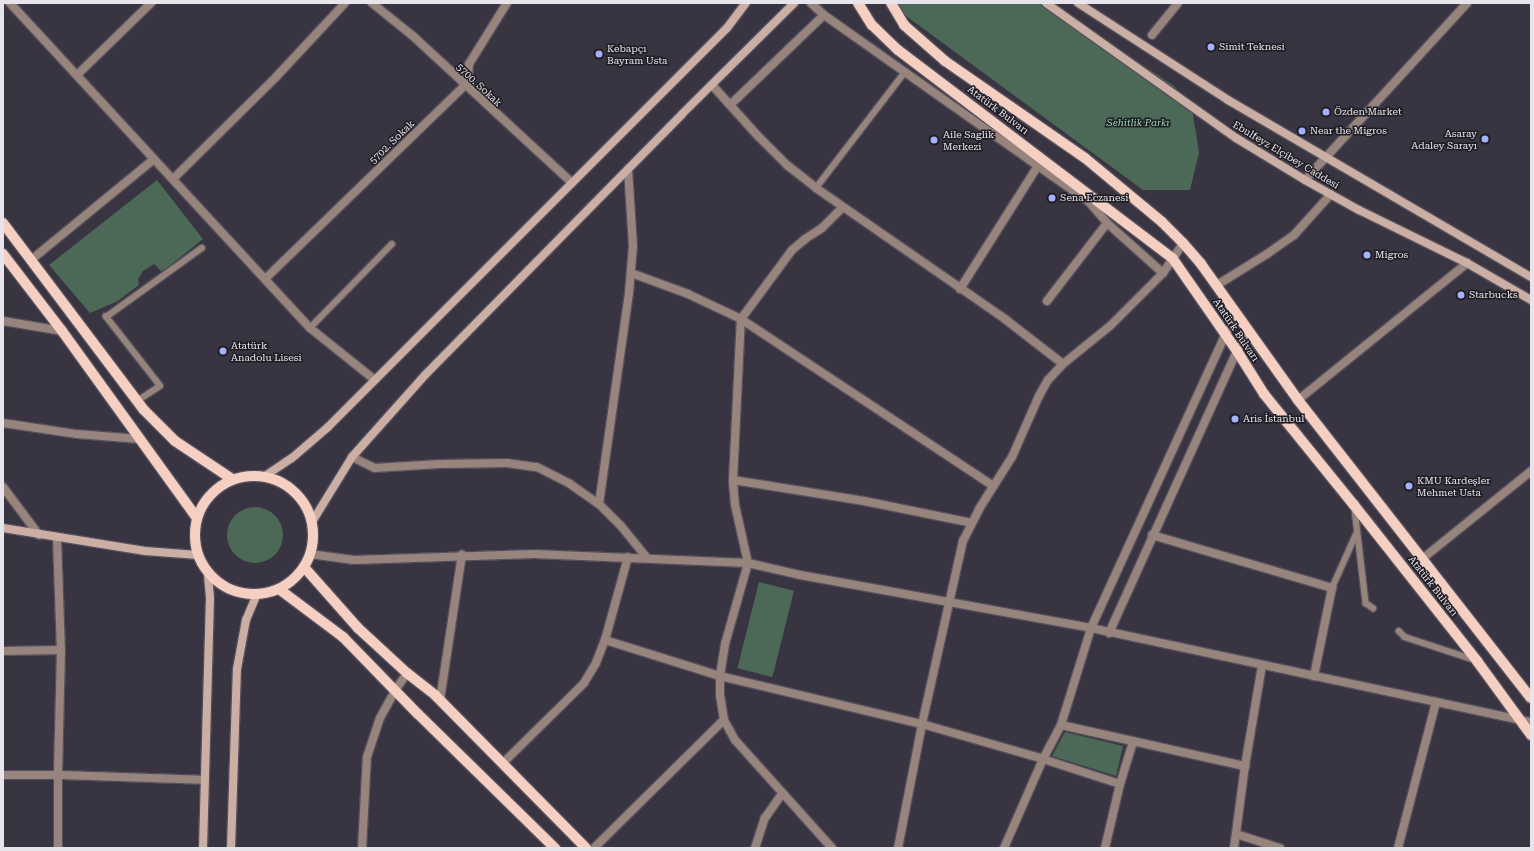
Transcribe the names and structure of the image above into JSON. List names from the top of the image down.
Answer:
{
  "streets": {
    "main road": ["Atatürk Bulvarı", "Ebulfeyz Elçibey Caddesi"],
    "street": ["5700. Sokak", "5702. Sokak"]
  },
  "crossings": [
    ["5700. Sokak", "5702. Sokak"]
  ],
  "parks": ["Sehitlik Parkı"],
  "places": [
    "Simit Teknesi",
    "Kebapçı Bayram Usta",
    "Özden Market",
    "Near the Migros",
    "Asaray Adaley Sarayı",
    "Aile Saglik Merkezi",
    "Sena Eczanesi",
    "Migros",
    "Starbucks",
    "Atatürk Anadolu Lisesi",
    "Aris İstanbul",
    "KMU Kardeşler Mehmet Usta"
  ]
}
